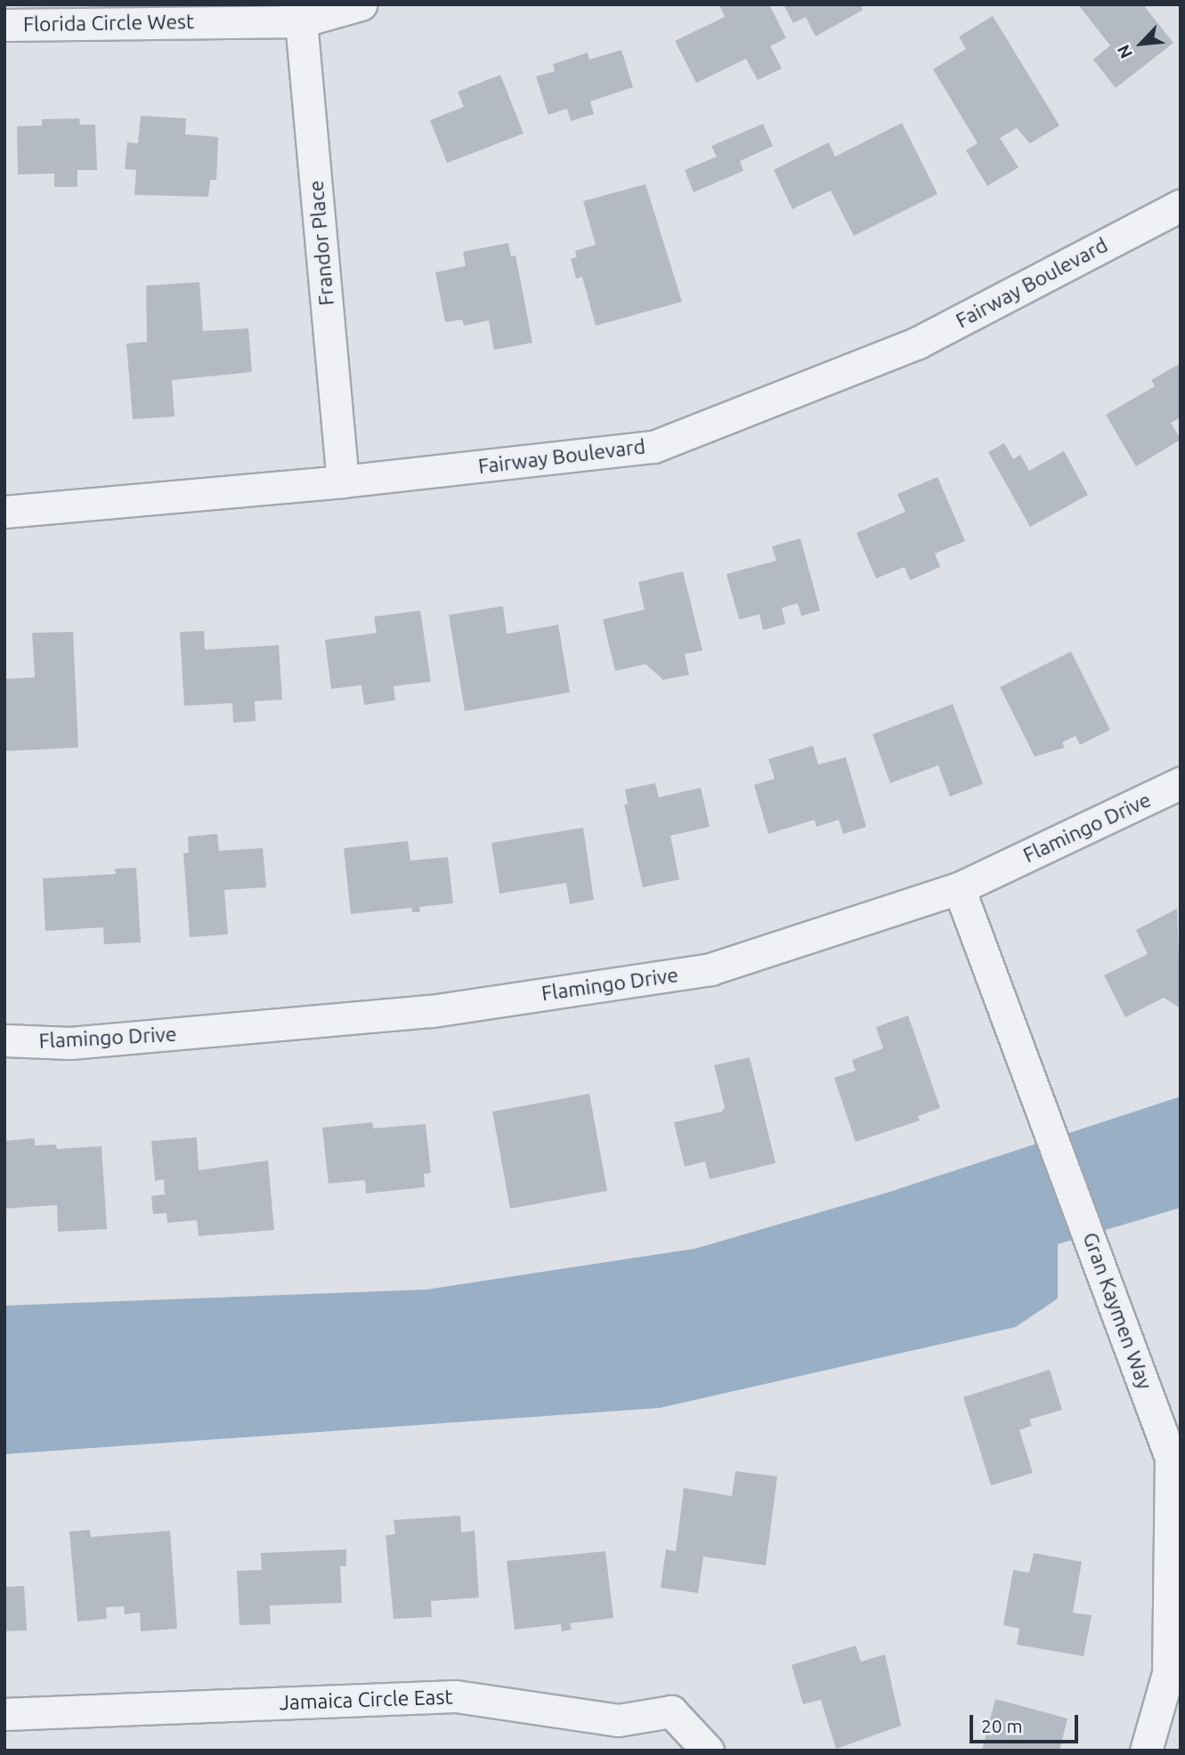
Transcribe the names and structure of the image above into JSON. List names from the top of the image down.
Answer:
{
  "streets": {
    "street": [
      "Florida Circle West",
      "Frandor Place",
      "Fairway Boulevard",
      "Flamingo Drive",
      "Gran Kaymen Way",
      "Jamaica Circle East"
    ]
  },
  "crossings": [
    ["Florida Circle West", "Frandor Place"],
    ["Frandor Place", "Fairway Boulevard"],
    ["Flamingo Drive", "Gran Kaymen Way"]
  ],
  "scale_bar": "20 m",
  "north": "bottom left"
}
